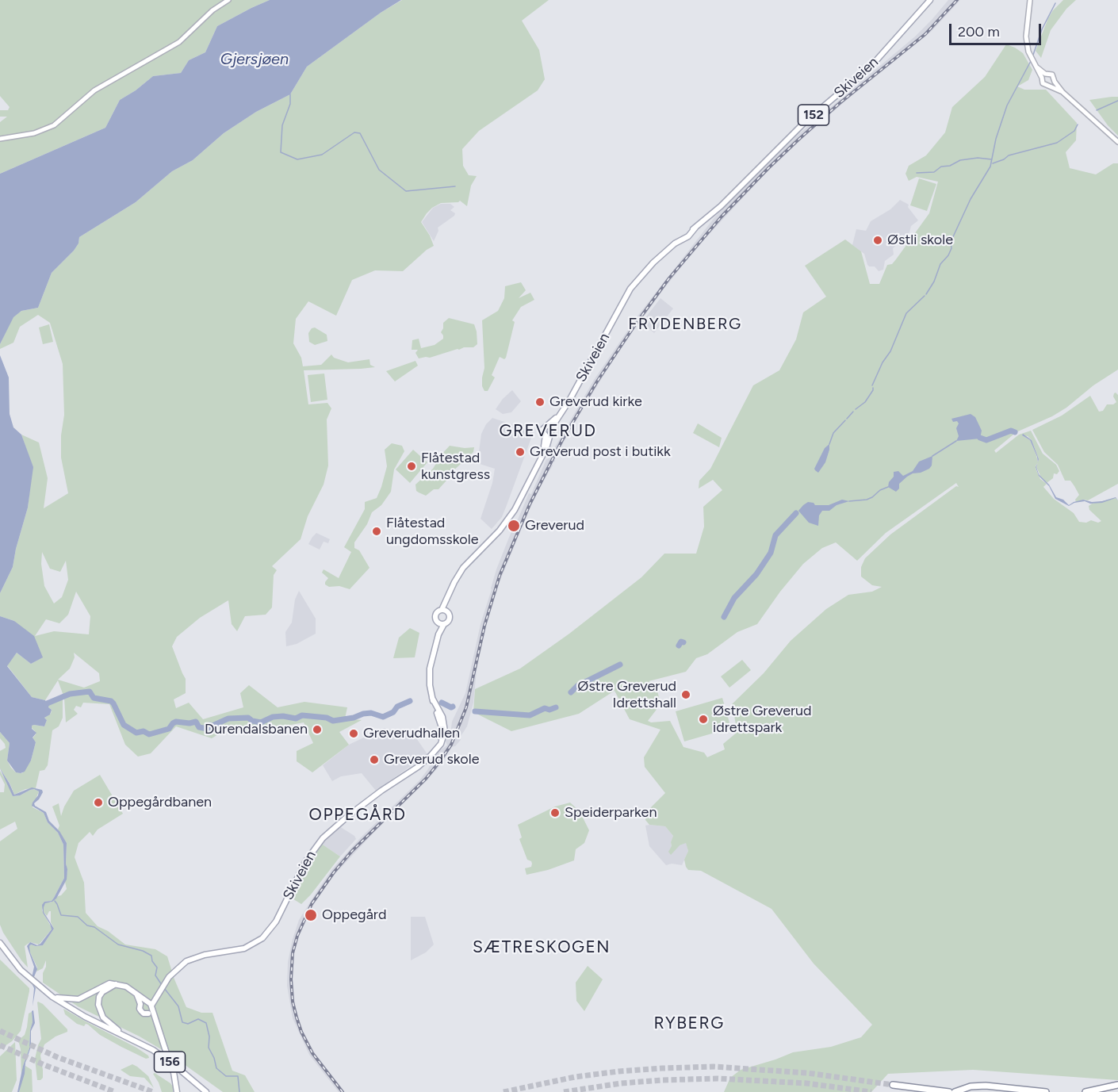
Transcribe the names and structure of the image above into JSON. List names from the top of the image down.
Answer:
{
  "streets": {
    "main road": ["Skiveien", "152", "156"]
  },
  "crossings": [
    ["Skiveien", "152"]
  ],
  "districts": [
    "FRYDENBERG",
    "GREVERUD",
    "OPPEGÅRD",
    "SÆTRESKOGEN",
    "RYBERG"
  ],
  "water": ["Gjersjøen"],
  "places": [
    "Østli skole",
    "Greverud kirke",
    "Greverud post i butikk",
    "Flåtestad kunstgress",
    "Greverud",
    "Flåtestad ungdomsskole",
    "Østre Greverud Idrettshall",
    "Østre Greverud idrettspark",
    "Durendalsbanen",
    "Greverudhallen",
    "Greverud skole",
    "Oppegårdbanen",
    "Speiderparken",
    "Oppegård"
  ],
  "scale_bar": "200 m"
}
